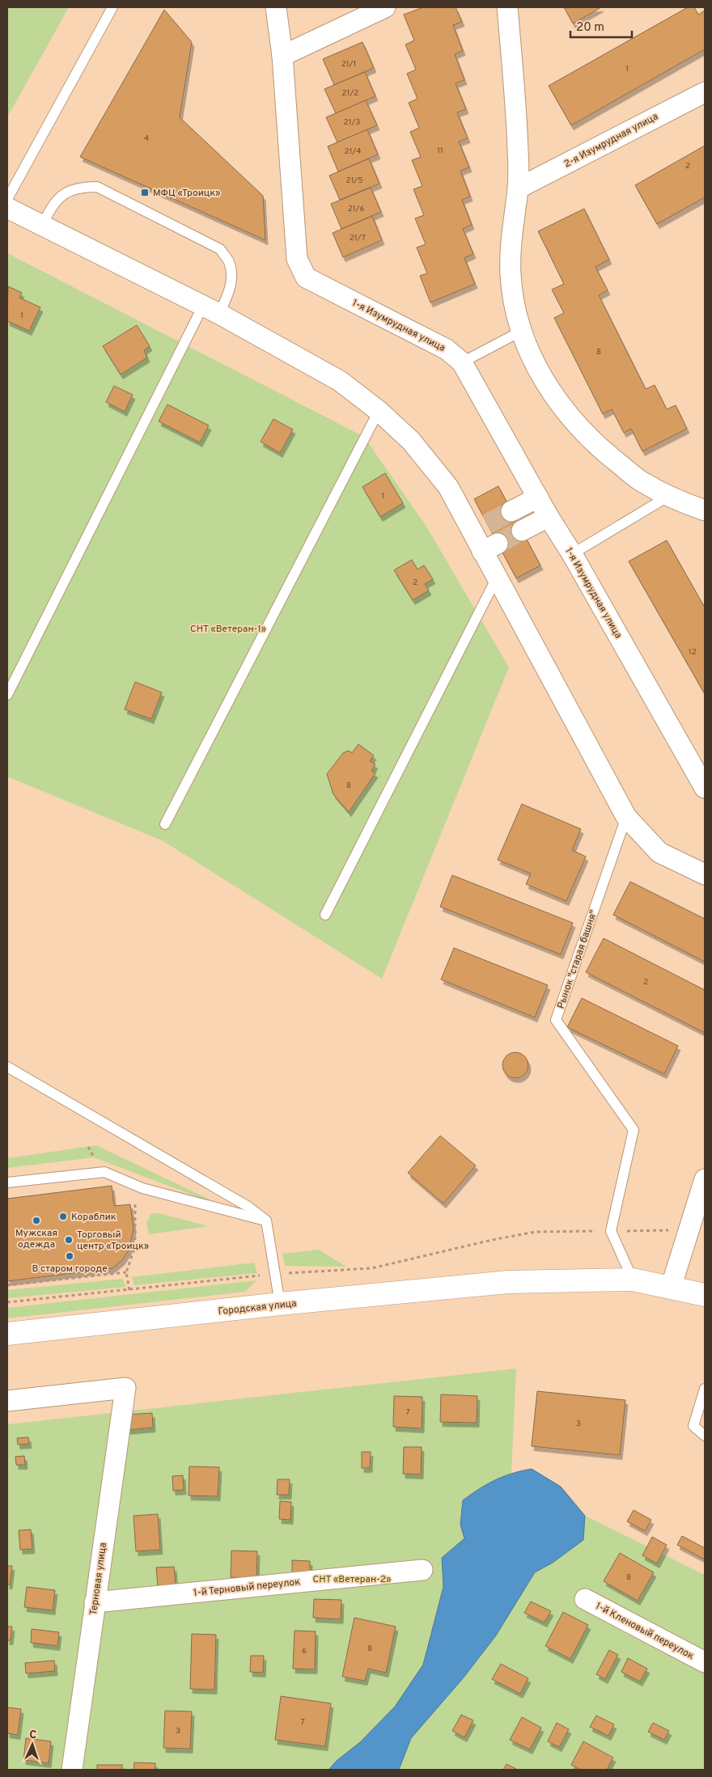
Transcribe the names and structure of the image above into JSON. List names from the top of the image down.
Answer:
{
  "streets": {
    "main road": ["Городская улица"],
    "street": [
      "2-я Изумрудная улица",
      "1-я Изумрудная улица",
      "Терновая улица",
      "1-й Терновый переулок",
      "1-й Кленовый переулок"
    ],
    "lane": ["Рынок \"старая башня\""]
  },
  "crossings": [
    ["Терновая улица", "1-й Терновый переулок"]
  ],
  "parks": ["СНТ «Ветеран-1»", "СНТ «Ветеран-2»"],
  "places": {
    "transit": ["МФЦ «Троицк»"],
    "other": [
      "Кораблик",
      "Мужская одежда",
      "Торговый центр «Троицк»",
      "В старом городе"
    ]
  },
  "house_numbers": [
    "21/1",
    "1",
    "21/2",
    "21/3",
    "4",
    "11",
    "21/4",
    "2",
    "21/5",
    "21/6",
    "21/7",
    "1",
    "8",
    "1",
    "2",
    "12",
    "8",
    "2",
    "7",
    "3",
    "8",
    "8",
    "6",
    "7",
    "3"
  ],
  "scale_bar": "20 m",
  "north": "top"
}
